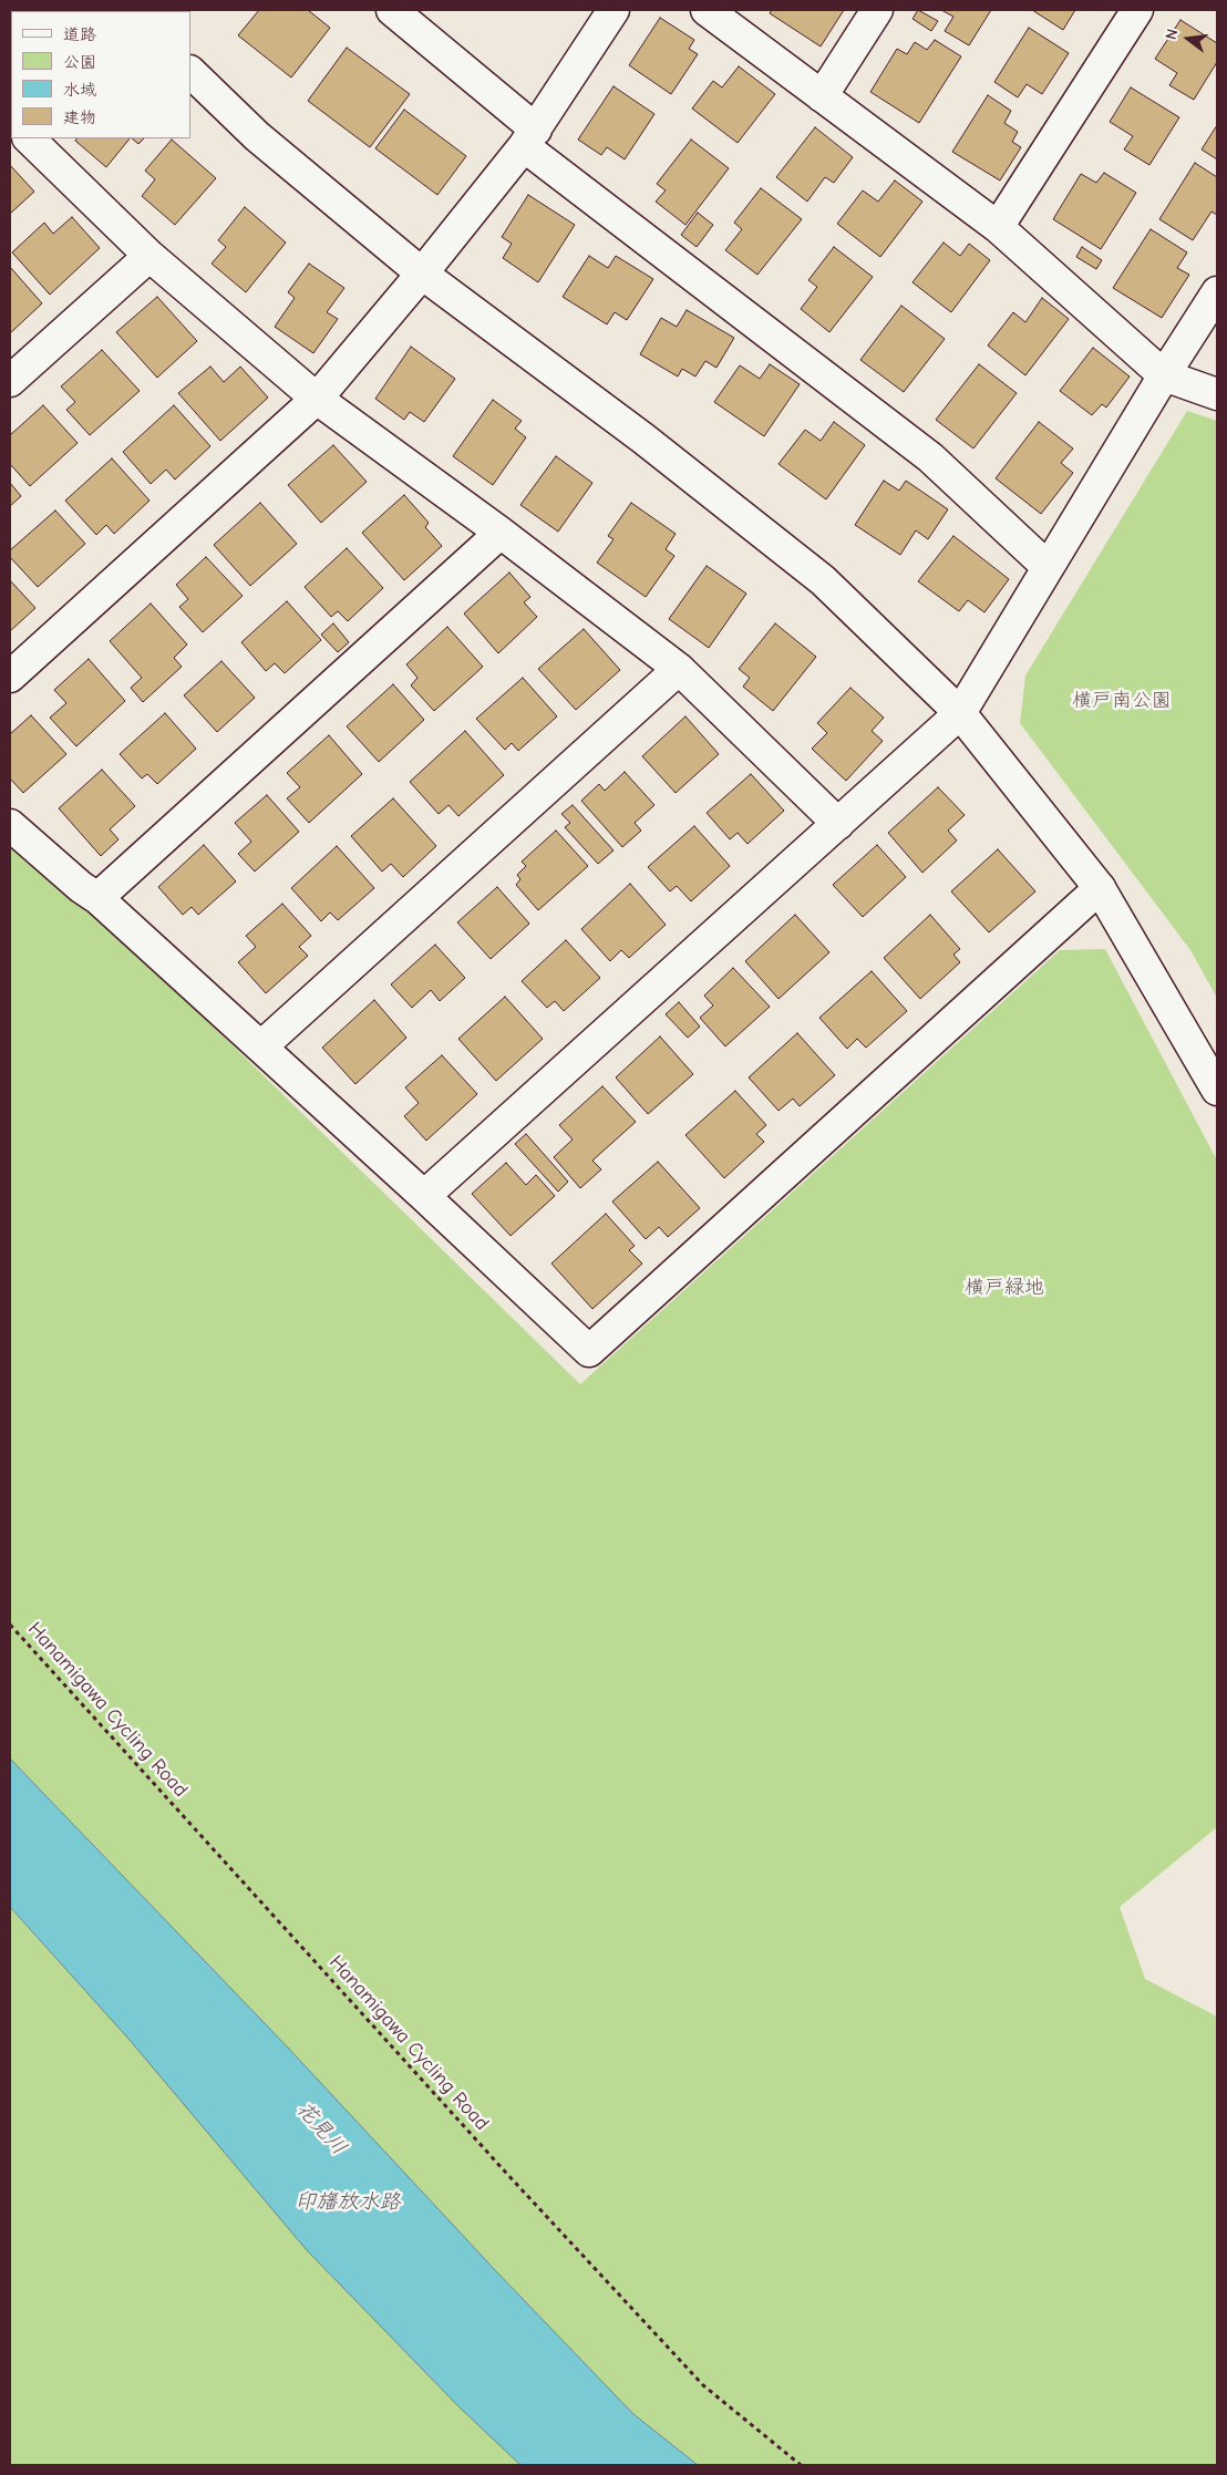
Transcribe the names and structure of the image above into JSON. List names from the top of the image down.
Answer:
{
  "streets": {
    "path": ["Hanamigawa Cycling Road"]
  },
  "water": ["花見川", "印旛放水路"],
  "parks": ["横戸南公園", "横戸緑地"],
  "legend": [
    "道路",
    "公園",
    "水域",
    "建物"
  ],
  "north": "left"
}
